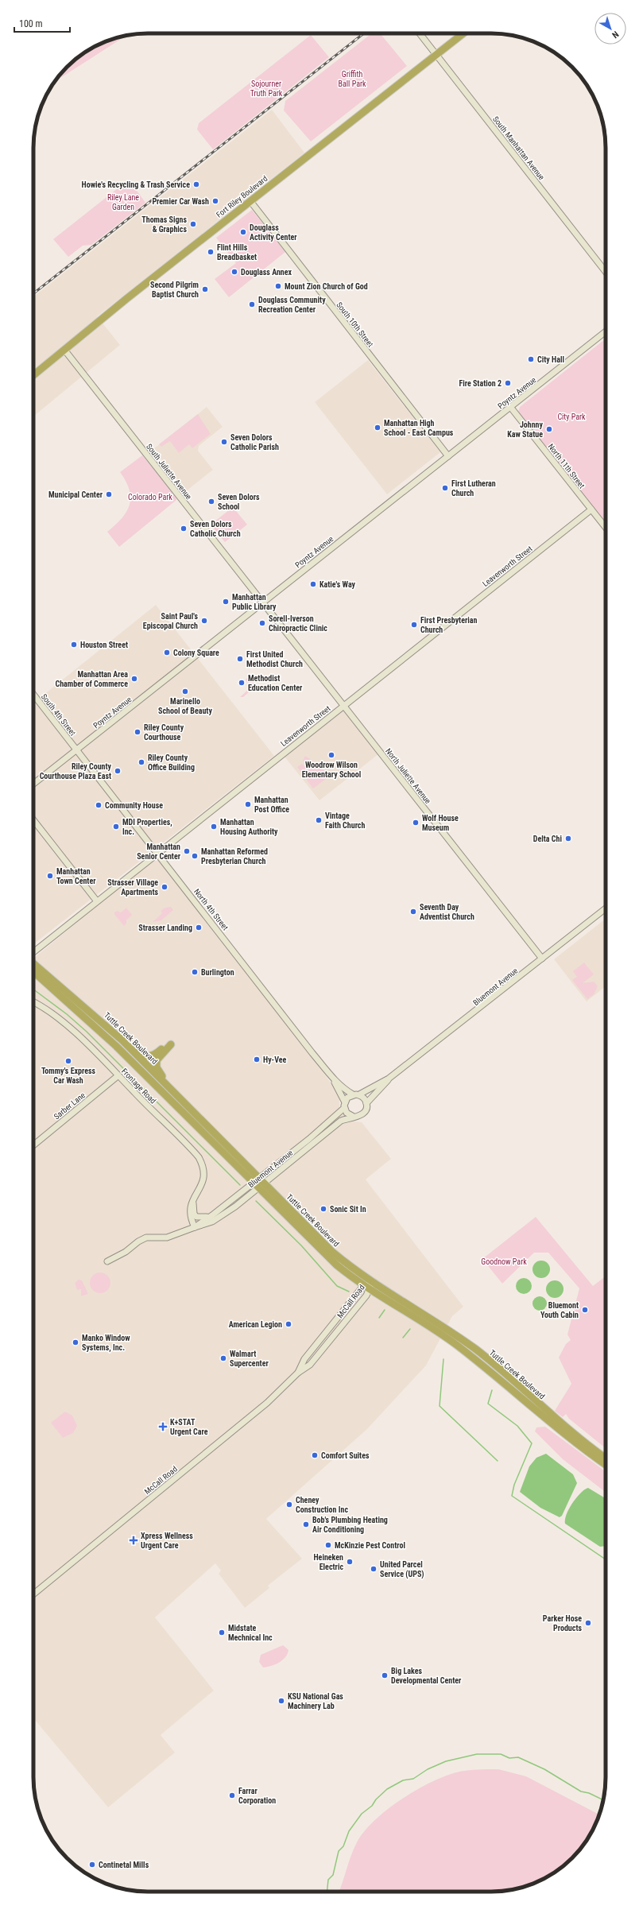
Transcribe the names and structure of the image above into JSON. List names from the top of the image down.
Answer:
{
  "streets": {
    "highway": ["Fort Riley Boulevard", "Tuttle Creek Boulevard"],
    "street": [
      "South Manhattan Avenue",
      "South 10th Street",
      "Poyntz Avenue",
      "North 11th Street",
      "South Juliette Avenue",
      "Leavenworth Street",
      "South 4th Street",
      "North Juliette Avenue",
      "North 4th Street",
      "Bluemont Avenue",
      "Frontage Road",
      "Sarber Lane",
      "McCall Road"
    ]
  },
  "crossings": [
    ["South Manhattan Avenue", "Fort Riley Boulevard"],
    ["Fort Riley Boulevard", "South 10th Street"],
    ["Fort Riley Boulevard", "South Juliette Avenue"],
    ["South 10th Street", "Poyntz Avenue"],
    ["Poyntz Avenue", "North 11th Street"],
    ["Poyntz Avenue", "South Juliette Avenue"],
    ["Poyntz Avenue", "South 4th Street"],
    ["Poyntz Avenue", "North Juliette Avenue"],
    ["Poyntz Avenue", "North 4th Street"],
    ["North 11th Street", "Leavenworth Street"],
    ["South Juliette Avenue", "North Juliette Avenue"],
    ["Leavenworth Street", "North Juliette Avenue"],
    ["Leavenworth Street", "North 4th Street"],
    ["South 4th Street", "North 4th Street"],
    ["North Juliette Avenue", "Bluemont Avenue"],
    ["North 4th Street", "Bluemont Avenue"],
    ["Bluemont Avenue", "Tuttle Creek Boulevard"],
    ["Tuttle Creek Boulevard", "McCall Road"],
    ["Frontage Road", "Sarber Lane"]
  ],
  "parks": [
    "Griffith Ball Park",
    "Sojourner Truth Park",
    "Riley Lane Garden",
    "City Park",
    "Colorado Park",
    "Goodnow Park"
  ],
  "places": {
    "other": [
      "Howie's Recycling & Trash Service",
      "Premier Car Wash",
      "Thomas Signs & Graphics",
      "Douglass Activity Center",
      "Flint Hills Breadbasket",
      "Douglass Annex",
      "Mount Zion Church of God",
      "Second Pilgrim Baptist Church",
      "Douglass Community Recreation Center",
      "City Hall",
      "Fire Station 2",
      "Manhattan High School - East Campus",
      "Johnny Kaw Statue",
      "Seven Dolors Catholic Parish",
      "First Lutheran Church",
      "Municipal Center",
      "Seven Dolors School",
      "Seven Dolors Catholic Church",
      "Katie's Way",
      "Manhattan Public Library",
      "Saint Paul's Episcopal Church",
      "Sorell-Iverson Chiropractic Clinic",
      "First Presbyterian Church",
      "Houston Street",
      "Colony Square",
      "First United Methodist Church",
      "Manhattan Area Chamber of Commerce",
      "Methodist Education Center",
      "Marinello School of Beauty",
      "Riley County Courthouse",
      "Woodrow Wilson Elementary School",
      "Riley County Office Building",
      "Riley County Courthouse Plaza East",
      "Manhattan Post Office",
      "Community House",
      "Vintage Faith Church",
      "Wolf House Museum",
      "MDI Properties, Inc.",
      "Manhattan Housing Authority",
      "Delta Chi",
      "Manhattan Senior Center",
      "Manhattan Reformed Presbyterian Church",
      "Manhattan Town Center",
      "Strasser Village Apartments",
      "Seventh Day Adventist Church",
      "Strasser Landing",
      "Burlington",
      "Hy-Vee",
      "Tommy's Express Car Wash",
      "Sonic Sit In",
      "Bluemont Youth Cabin",
      "American Legion",
      "Manko Window Systems, Inc.",
      "Walmart Supercenter",
      "Comfort Suites",
      "Cheney Construction Inc",
      "Bob's Plumbing Heating Air Conditioning",
      "McKinzie Pest Control",
      "Heineken Electric",
      "United Parcel Service (UPS)",
      "Parker Hose Products",
      "Midstate Mechnical Inc",
      "Big Lakes Developmental Center",
      "KSU National Gas Machinery Lab",
      "Farrar Corporation",
      "Continetal Mills"
    ],
    "health": ["K+STAT Urgent Care", "Xpress Wellness Urgent Care"]
  },
  "scale_bar": "100 m",
  "north": "bottom right"
}
